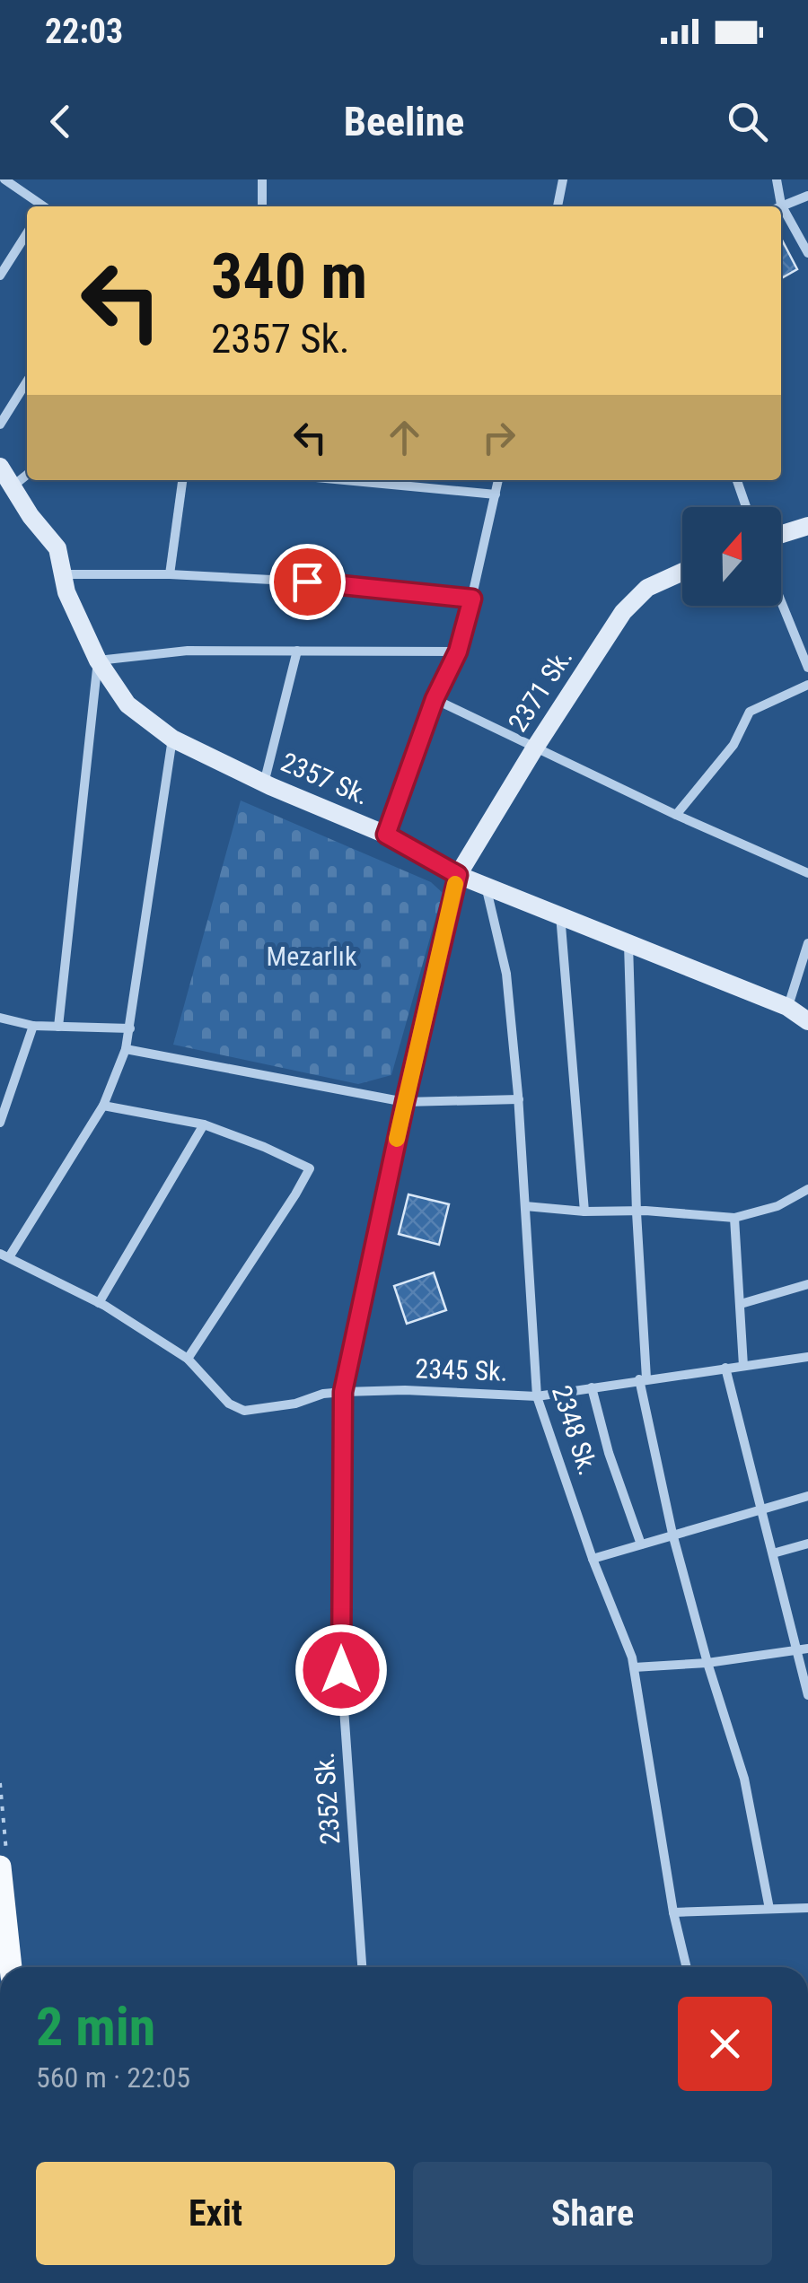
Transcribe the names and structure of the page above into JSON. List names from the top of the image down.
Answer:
{
  "streets": {
    "street": [
      "2371 Sk.",
      "2357 Sk.",
      "2345 Sk.",
      "2348 Sk.",
      "2352 Sk."
    ]
  },
  "crossings": [
    ["2371 Sk.", "2357 Sk."],
    ["2371 Sk.", "2352 Sk."],
    ["2357 Sk.", "2348 Sk."],
    ["2357 Sk.", "2352 Sk."],
    ["2345 Sk.", "2348 Sk."],
    ["2345 Sk.", "2352 Sk."]
  ],
  "parks": ["Mezarlık"],
  "north": "top",
  "page": {
    "status": "22:03",
    "header": "Beeline",
    "turn": ["340 m", "2357 Sk."],
    "heading": ["2 min", "560 m · 22:05"],
    "buttons": ["Exit", "Share"]
  }
}
